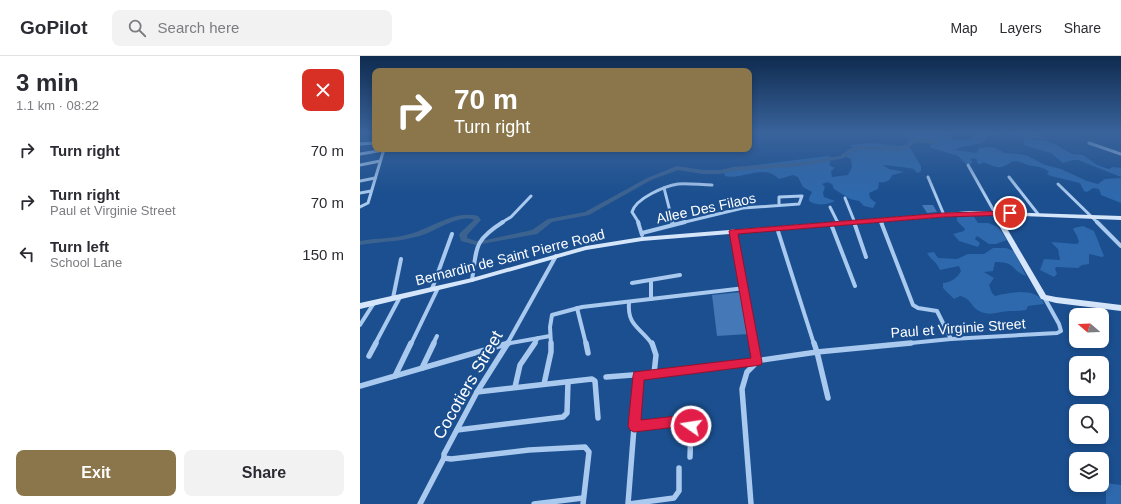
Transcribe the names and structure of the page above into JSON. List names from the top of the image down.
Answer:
{
  "streets": {
    "main road": ["Bernardin de Saint Pierre Road"],
    "street": ["Allee Des Filaos", "Paul et Virginie Street", "Cocotiers Street"]
  },
  "crossings": [
    ["Allee Des Filaos", "Bernardin de Saint Pierre Road"],
    ["Bernardin de Saint Pierre Road", "Cocotiers Street"]
  ],
  "north": "left",
  "page": {
    "header": "GoPilot",
    "search": "Search here",
    "nav": ["Map", "Layers", "Share"],
    "heading": ["3 min", "1.1 km · 08:22"],
    "turn": ["70 m", "Turn right"],
    "list": [
      {
        "name": "Turn right",
        "value": "70 m"
      },
      {
        "name": "Turn right",
        "note": "Paul et Virginie Street",
        "value": "70 m"
      },
      {
        "name": "Turn left",
        "note": "School Lane",
        "value": "150 m"
      }
    ],
    "buttons": ["Exit", "Share"]
  }
}
